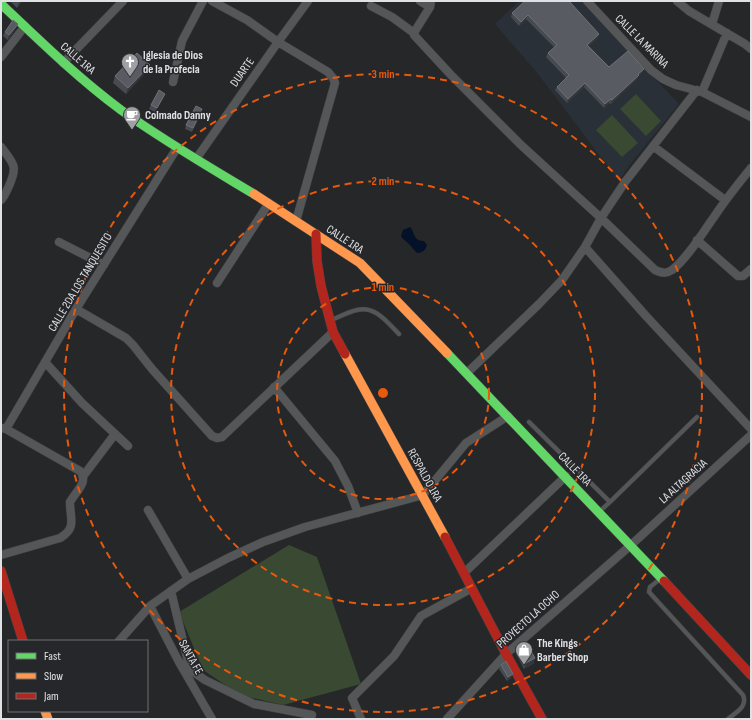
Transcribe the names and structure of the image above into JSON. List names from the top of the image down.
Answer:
{
  "streets": {
    "street": [
      "CALLE LA MARINA",
      "CALLE 1RA",
      "DUARTE",
      "CALLE 2DA LOS TANQUESITO",
      "RESPALDO 1RA",
      "LA ALTAGRACIA",
      "PROYECTO LA OCHO",
      "SANTA FE"
    ]
  },
  "crossings": [
    ["CALLE 1RA", "DUARTE"],
    ["CALLE 1RA", "CALLE 2DA LOS TANQUESITO"],
    ["CALLE 1RA", "RESPALDO 1RA"],
    ["CALLE 1RA", "LA ALTAGRACIA"],
    ["CALLE 1RA", "PROYECTO LA OCHO"],
    ["RESPALDO 1RA", "PROYECTO LA OCHO"],
    ["LA ALTAGRACIA", "PROYECTO LA OCHO"]
  ],
  "places": {
    "church": ["Iglesia de Dios de la Profecia"],
    "cafe": ["Colmado Danny"],
    "shop": ["The Kings Barber Shop"]
  },
  "legend": ["Fast", "Slow", "Jam"],
  "rings": ["3 min", "2 min", "1 min"]
}
